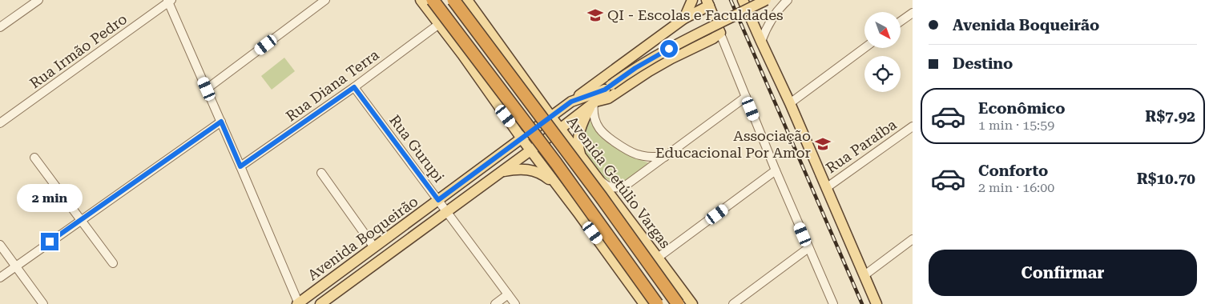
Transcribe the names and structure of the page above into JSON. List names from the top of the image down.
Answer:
{
  "streets": {
    "main road": ["Avenida Getúlio Vargas", "Avenida Boqueirão"],
    "street": [
      "Rua Irmão Pedro",
      "Rua Diana Terra",
      "Rua Paraíba",
      "Rua Gurupi"
    ]
  },
  "crossings": [
    ["Rua Diana Terra", "Rua Gurupi"],
    ["Rua Gurupi", "Avenida Boqueirão"],
    ["Avenida Getúlio Vargas", "Avenida Boqueirão"]
  ],
  "places": {
    "school or university": ["QI - Escolas e Faculdades", "Associação Educacional Por Amor"]
  },
  "north": "bottom right",
  "page": {
    "banner": ["Avenida Boqueirão", "Destino"],
    "list": [
      {
        "name": "Econômico",
        "note": "1 min · 15:59",
        "value": "R$7.92"
      },
      {
        "name": "Conforto",
        "note": "2 min · 16:00",
        "value": "R$10.70"
      }
    ],
    "bubble": "2 min",
    "buttons": "Confirmar"
  }
}
